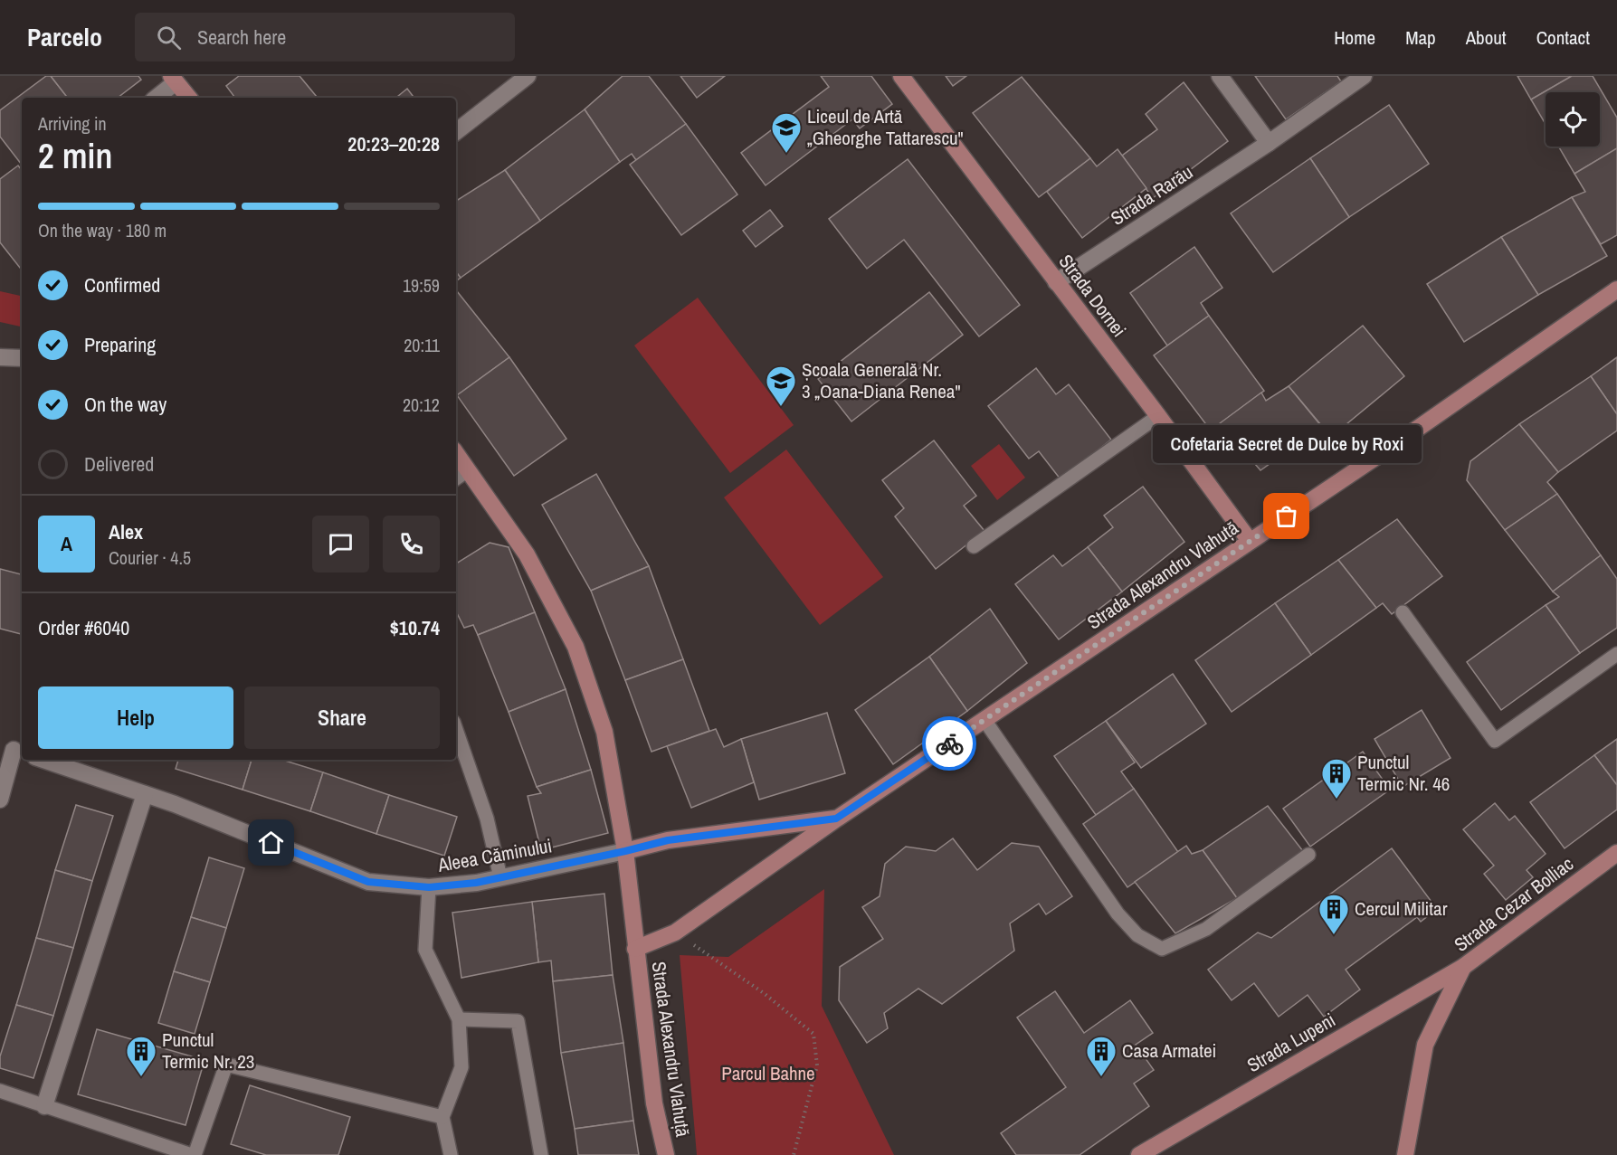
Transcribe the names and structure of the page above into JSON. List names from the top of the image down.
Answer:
{
  "streets": {
    "street": [
      "Strada Rarău",
      "Strada Dornei",
      "Strada Alexandru Vlahuță",
      "Aleea Căminului",
      "Strada Cezar Bolliac",
      "Strada Lupeni"
    ]
  },
  "crossings": [
    ["Strada Rarău", "Strada Dornei"],
    ["Strada Dornei", "Strada Alexandru Vlahuță"],
    ["Strada Alexandru Vlahuță", "Aleea Căminului"],
    ["Strada Cezar Bolliac", "Strada Lupeni"]
  ],
  "parks": ["Parcul Bahne"],
  "places": {
    "school or university": ["Liceul de Artă „Gheorghe Tattarescu\"", "Școala Generală Nr. 3 „Oana-Diana Renea\""],
    "other": ["Cofetaria Secret de Dulce by Roxi"],
    "building": [
      "Punctul Termic Nr. 46",
      "Cercul Militar",
      "Punctul Termic Nr. 23",
      "Casa Armatei"
    ]
  },
  "page": {
    "header": "Parcelo",
    "search": "Search here",
    "nav": [
      "Home",
      "Map",
      "About",
      "Contact"
    ],
    "heading": ["2 min", "Arriving in", "20:23–20:28"],
    "panel": [
      "Alex",
      "Courier · 4.5",
      "Order #6040",
      "$10.74"
    ],
    "bar": "On the way · 180 m",
    "list": [
      ["Confirmed", "19:59"],
      ["Preparing", "20:11"],
      ["On the way", "20:12"],
      "Delivered"
    ],
    "bubble": "Cofetaria Secret de Dulce by Roxi",
    "round": "A",
    "buttons": ["Help", "Share"]
  }
}
